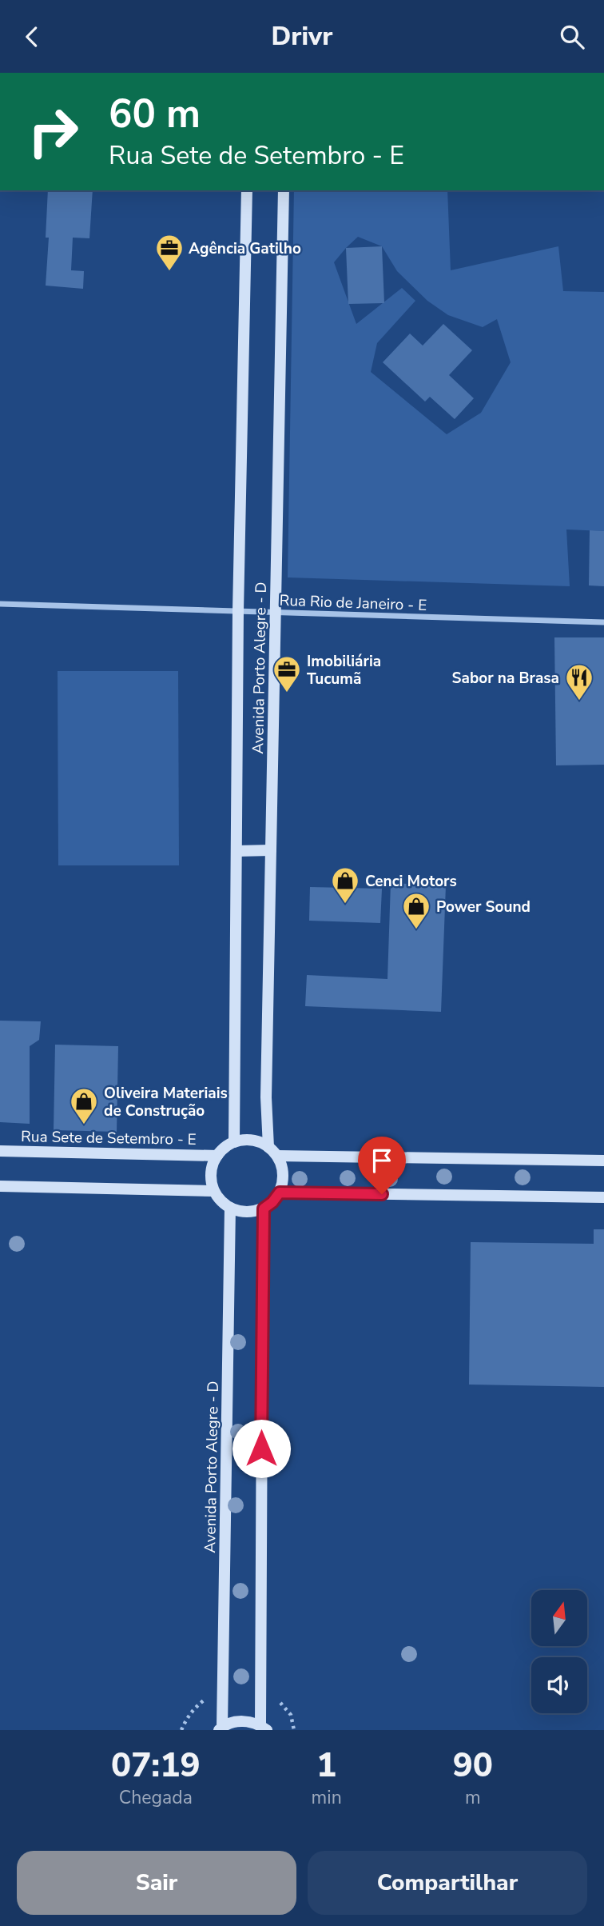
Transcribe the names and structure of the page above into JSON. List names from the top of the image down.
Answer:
{
  "streets": {
    "street": ["Rua Rio de Janeiro - E", "Avenida Porto Alegre - D", "Rua Sete de Setembro - E"]
  },
  "crossings": [
    ["Rua Rio de Janeiro - E", "Avenida Porto Alegre - D"],
    ["Avenida Porto Alegre - D", "Rua Sete de Setembro - E"]
  ],
  "places": {
    "office": ["Agência Gatilho", "Imobiliária Tucumã"],
    "restaurant": ["Sabor na Brasa"],
    "shop": ["Cenci Motors", "Power Sound", "Oliveira Materiais de Construção"]
  },
  "north": "top",
  "page": {
    "header": "Drivr",
    "turn": ["60 m", "Rua Sete de Setembro - E"],
    "eta": [
      "07:19",
      "Chegada",
      "1",
      "min",
      "90",
      "m"
    ],
    "buttons": ["Sair", "Compartilhar"]
  }
}
